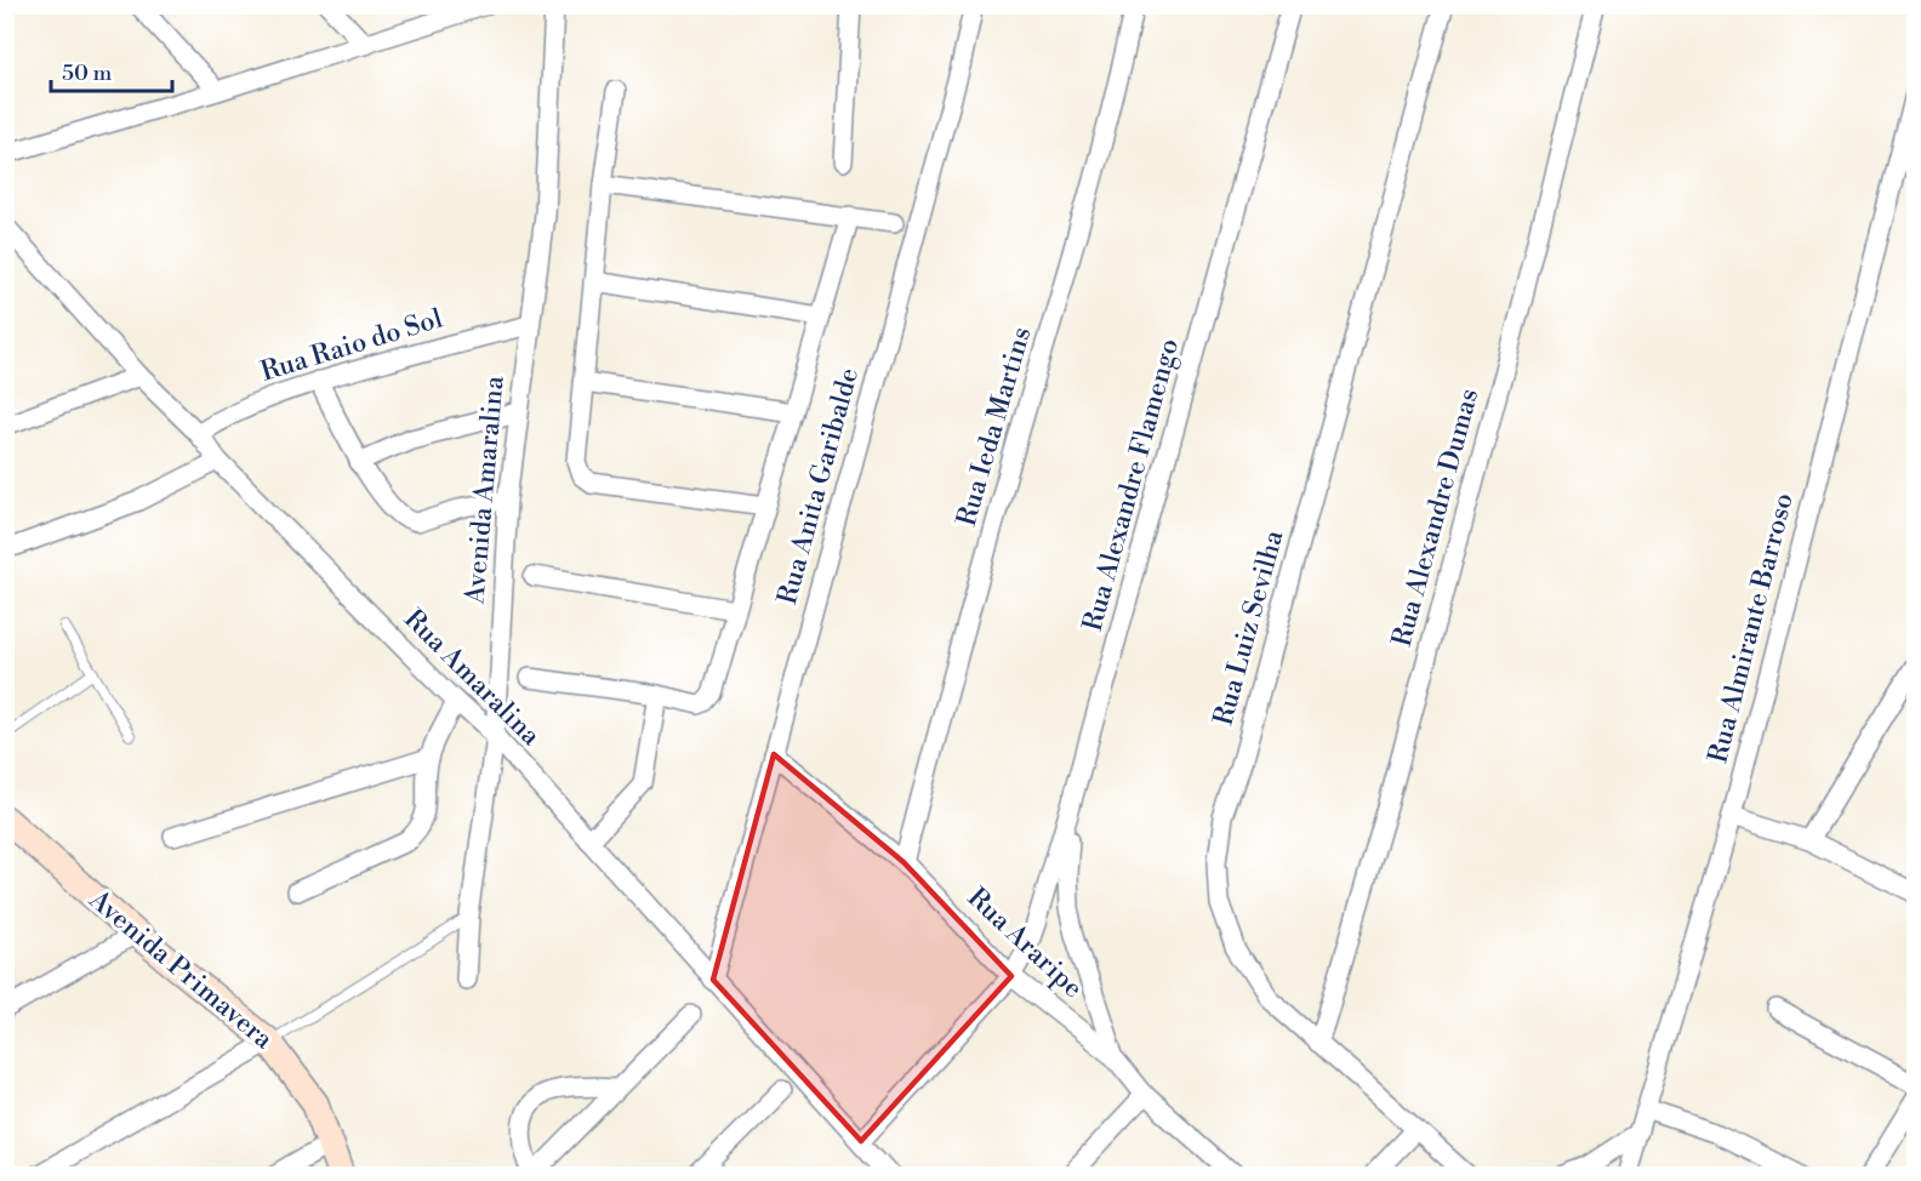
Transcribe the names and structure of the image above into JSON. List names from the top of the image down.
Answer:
{
  "streets": {
    "street": [
      "Rua Raio do Sol",
      "Rua Ieda Martins",
      "Rua Alexandre Flamengo",
      "Rua Anita Garibalde",
      "Avenida Amaralina",
      "Rua Alexandre Dumas",
      "Rua Luiz Sevilha",
      "Rua Almirante Barroso",
      "Rua Amaralina",
      "Rua Araripe",
      "Avenida Primavera"
    ]
  },
  "crossings": [
    ["Rua Raio do Sol", "Avenida Amaralina"],
    ["Rua Raio do Sol", "Rua Amaralina"],
    ["Rua Ieda Martins", "Rua Araripe"],
    ["Rua Alexandre Flamengo", "Rua Amaralina"],
    ["Rua Alexandre Flamengo", "Rua Araripe"],
    ["Rua Anita Garibalde", "Rua Amaralina"],
    ["Rua Anita Garibalde", "Rua Araripe"],
    ["Avenida Amaralina", "Rua Amaralina"],
    ["Rua Alexandre Dumas", "Rua Luiz Sevilha"]
  ],
  "scale_bar": "50 m"
}
